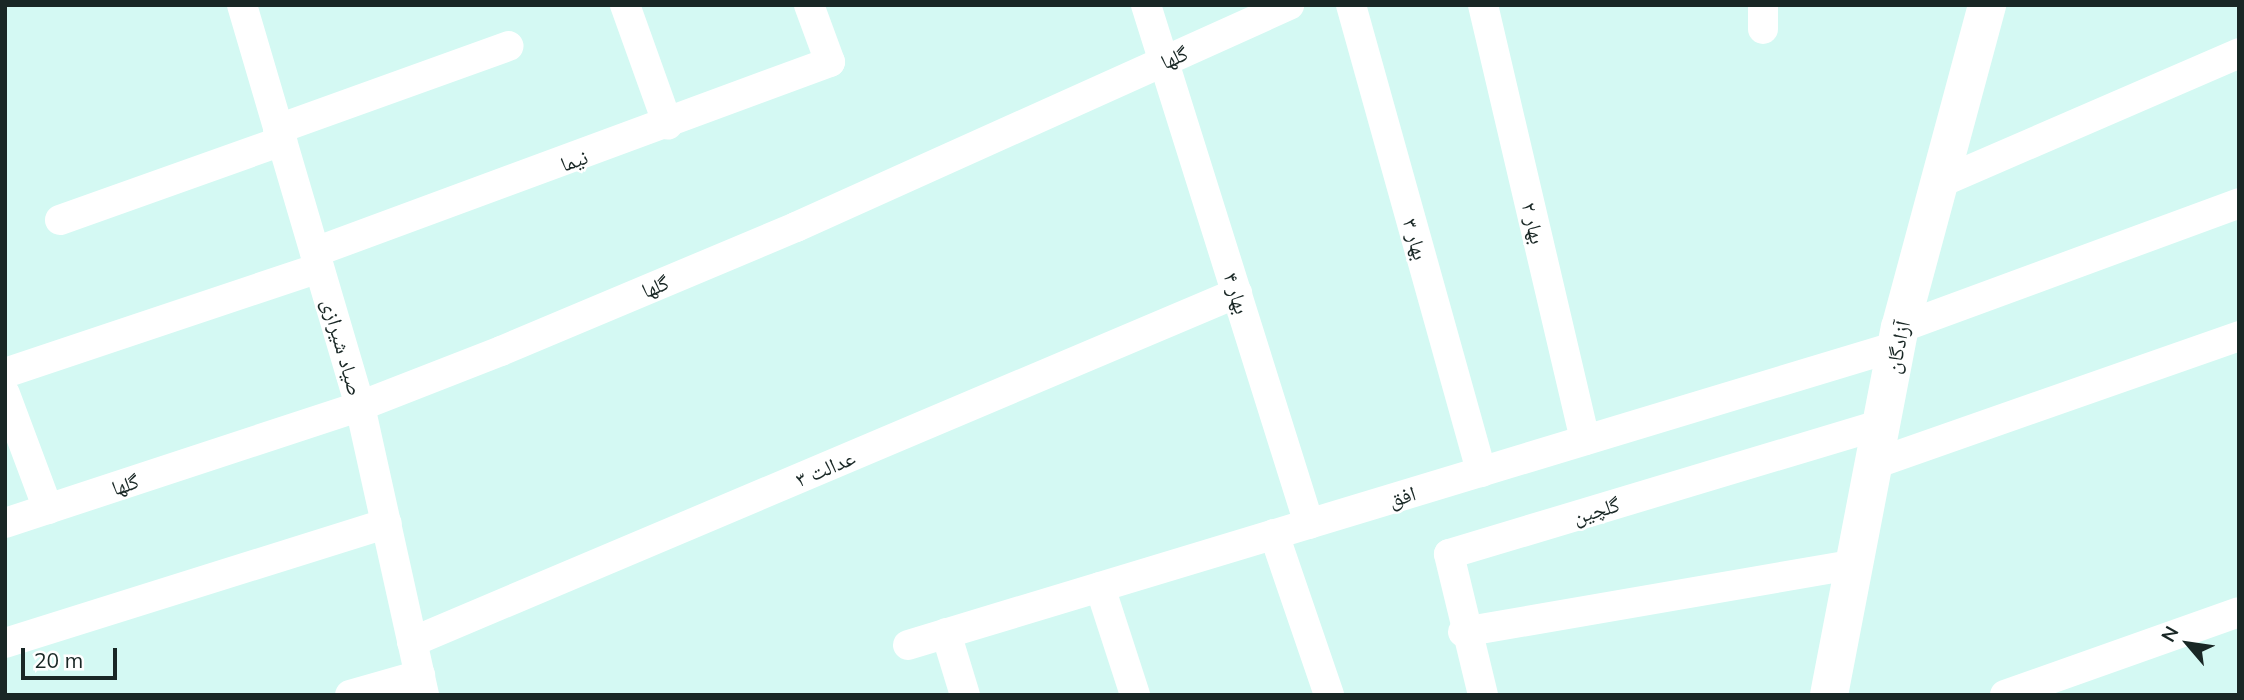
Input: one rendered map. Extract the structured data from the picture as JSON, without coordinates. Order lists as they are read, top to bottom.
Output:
{
  "streets": {
    "street": [
      "گلها",
      "نیما",
      "بهار ۲",
      "بهار ۳",
      "بهار ۴",
      "صیاد شیرازی",
      "آزادگان",
      "عدالت ۳",
      "افق",
      "گلچین"
    ]
  },
  "crossings": [
    ["گلها", "بهار ۴"],
    ["گلها", "صیاد شیرازی"],
    ["نیما", "صیاد شیرازی"],
    ["بهار ۲", "افق"],
    ["بهار ۳", "افق"],
    ["بهار ۴", "عدالت ۳"],
    ["بهار ۴", "افق"],
    ["صیاد شیرازی", "عدالت ۳"],
    ["آزادگان", "افق"],
    ["آزادگان", "گلچین"]
  ],
  "scale_bar": "20 m",
  "north": "top left"
}
